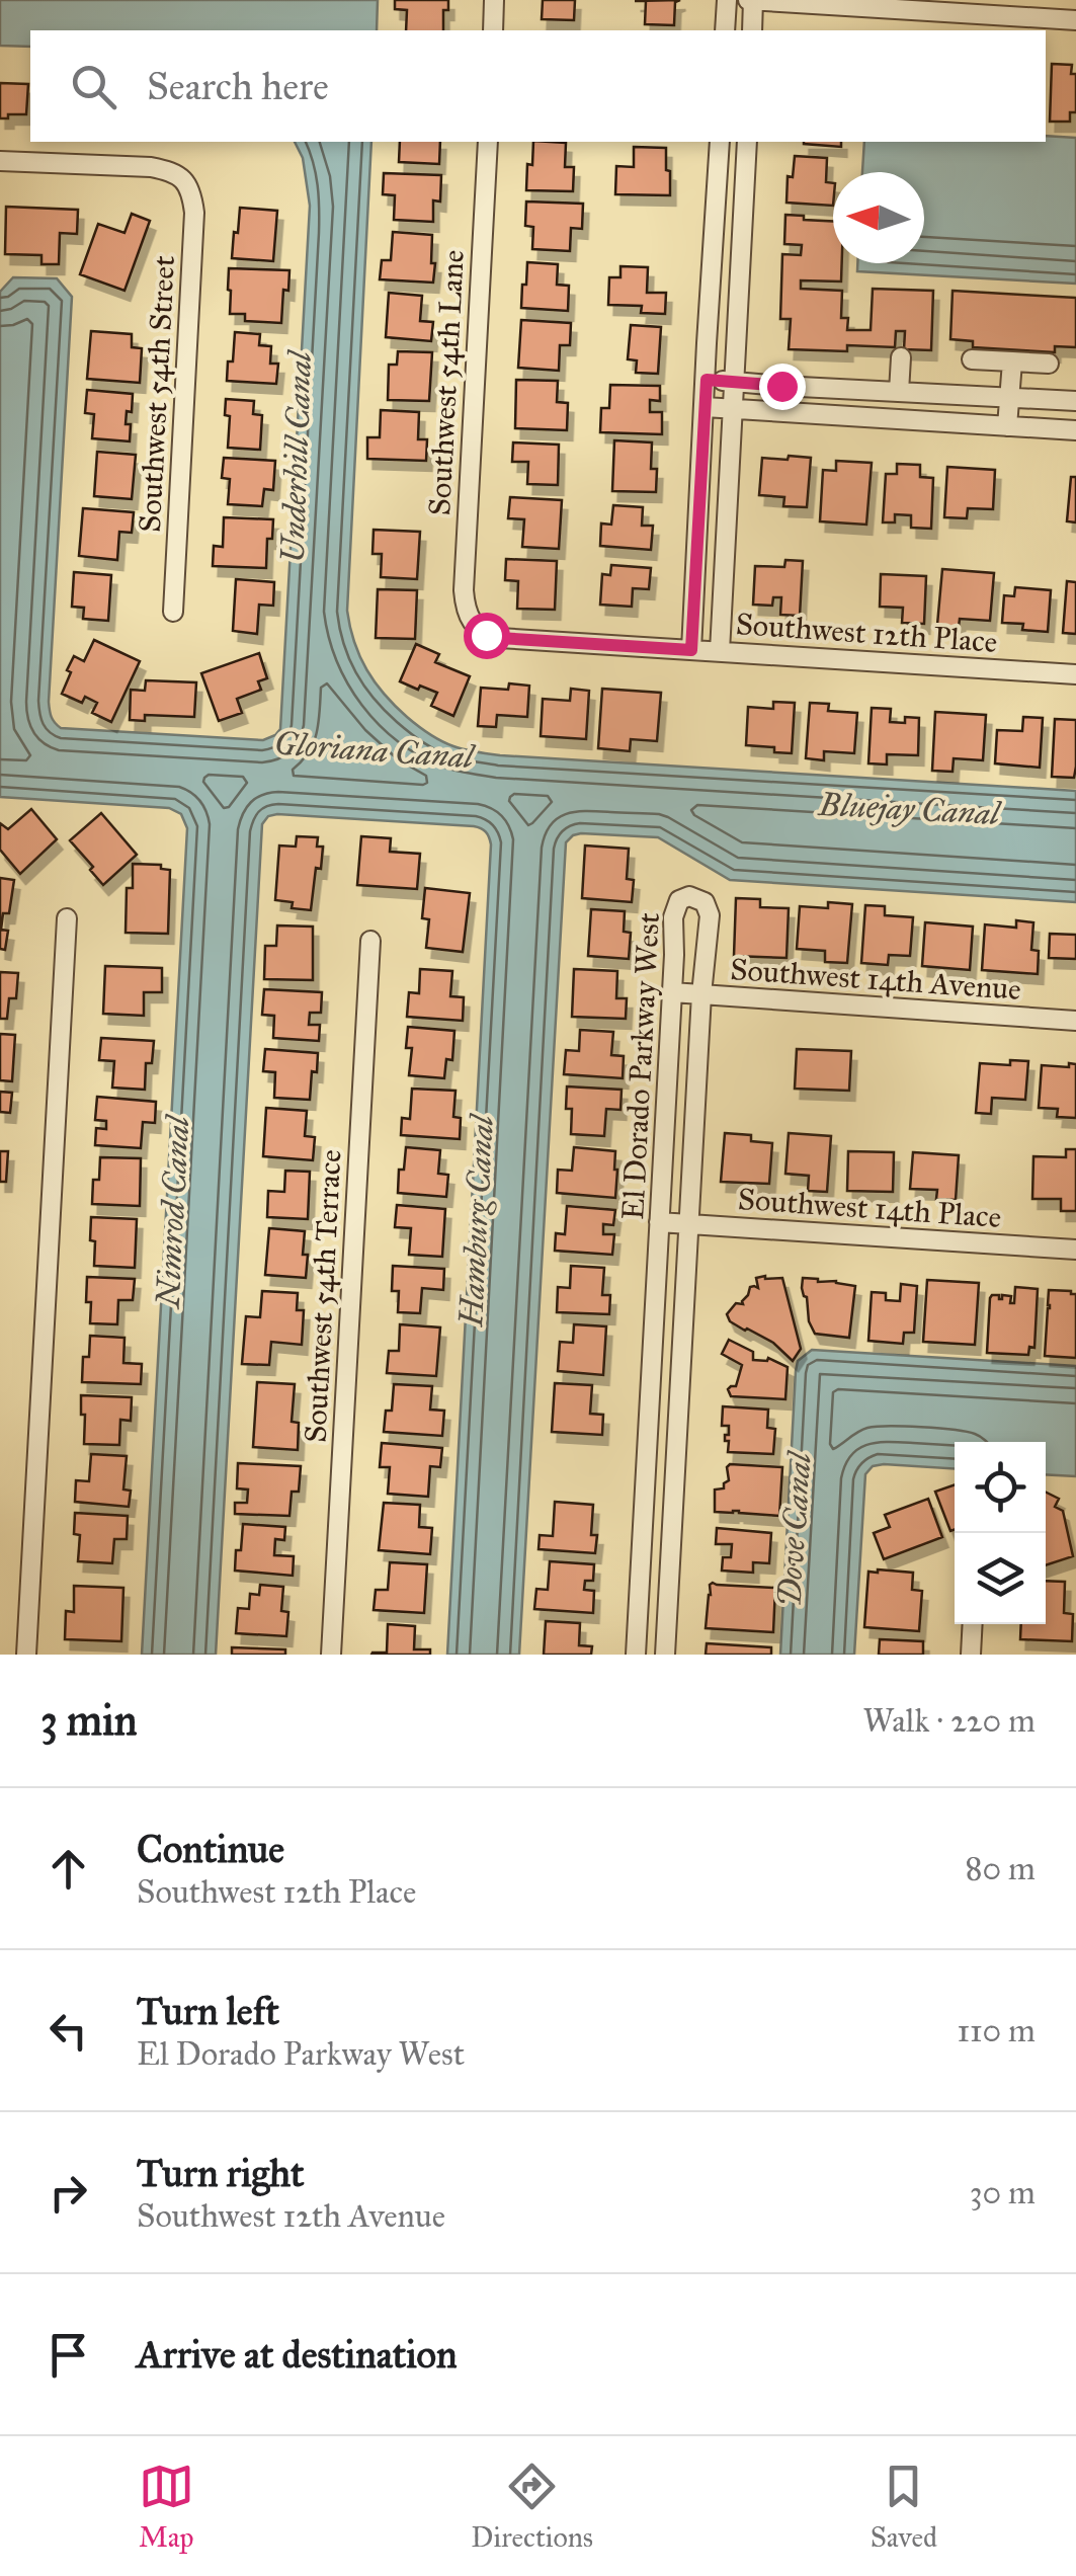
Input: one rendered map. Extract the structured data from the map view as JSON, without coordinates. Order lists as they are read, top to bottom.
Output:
{
  "streets": {
    "street": [
      "Southwest 54th Lane",
      "Southwest 54th Street",
      "Southwest 12th Place",
      "Southwest 14th Avenue",
      "El Dorado Parkway West",
      "Southwest 14th Place",
      "Southwest 54th Terrace"
    ]
  },
  "crossings": [
    ["Southwest 54th Lane", "Southwest 12th Place"],
    ["Southwest 14th Avenue", "El Dorado Parkway West"],
    ["El Dorado Parkway West", "Southwest 14th Place"]
  ],
  "water": [
    "Underhill Canal",
    "Gloriana Canal",
    "Bluejay Canal",
    "Nimrod Canal",
    "Hamburg Canal",
    "Dove Canal"
  ],
  "north": "left",
  "page": {
    "search": "Search here",
    "heading": ["3 min", "Walk · 220 m"],
    "list": [
      ["Continue", "Southwest 12th Place", "80 m"],
      ["Turn left", "El Dorado Parkway West", "110 m"],
      ["Turn right", "Southwest 12th Avenue", "30 m"],
      "Arrive at destination"
    ],
    "nav": ["Map", "Directions", "Saved"]
  }
}
